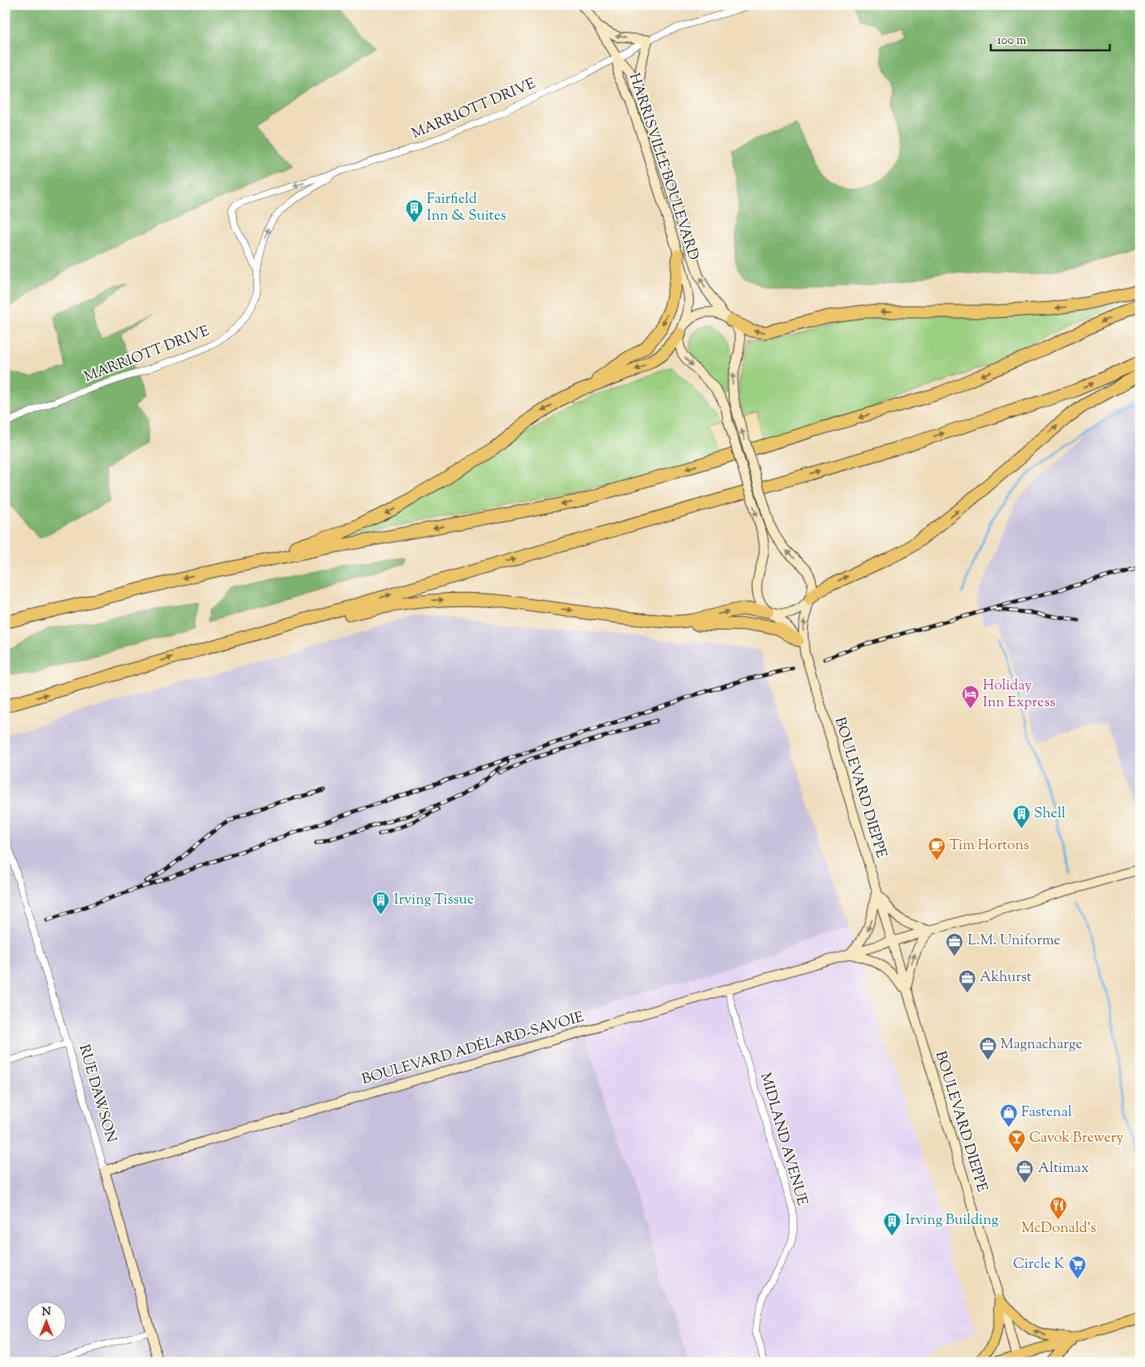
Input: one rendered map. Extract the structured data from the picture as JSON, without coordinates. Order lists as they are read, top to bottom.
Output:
{
  "streets": {
    "main road": [
      "HARRISVILLE BOULEVARD",
      "BOULEVARD DIEPPE",
      "BOULEVARD ADÉLARD-SAVOIE",
      "RUE DAWSON"
    ],
    "street": ["MARRIOTT DRIVE", "MIDLAND AVENUE"]
  },
  "crossings": [
    ["MARRIOTT DRIVE", "HARRISVILLE BOULEVARD"],
    ["HARRISVILLE BOULEVARD", "BOULEVARD DIEPPE"],
    ["BOULEVARD DIEPPE", "BOULEVARD ADÉLARD-SAVOIE"],
    ["BOULEVARD ADÉLARD-SAVOIE", "RUE DAWSON"],
    ["BOULEVARD ADÉLARD-SAVOIE", "MIDLAND AVENUE"]
  ],
  "places": {
    "building": [
      "Fairfield Inn & Suites",
      "Shell",
      "Irving Tissue",
      "Irving Building"
    ],
    "hotel": ["Holiday Inn Express"],
    "cafe": ["Tim Hortons"],
    "office": [
      "L.M. Uniforme",
      "Akhurst",
      "Magnacharge",
      "Altimax"
    ],
    "shop": ["Fastenal"],
    "bar": ["Cavok Brewery"],
    "restaurant": ["McDonald's"],
    "supermarket": ["Circle K"]
  },
  "scale_bar": "100 m",
  "north": "top"
}
